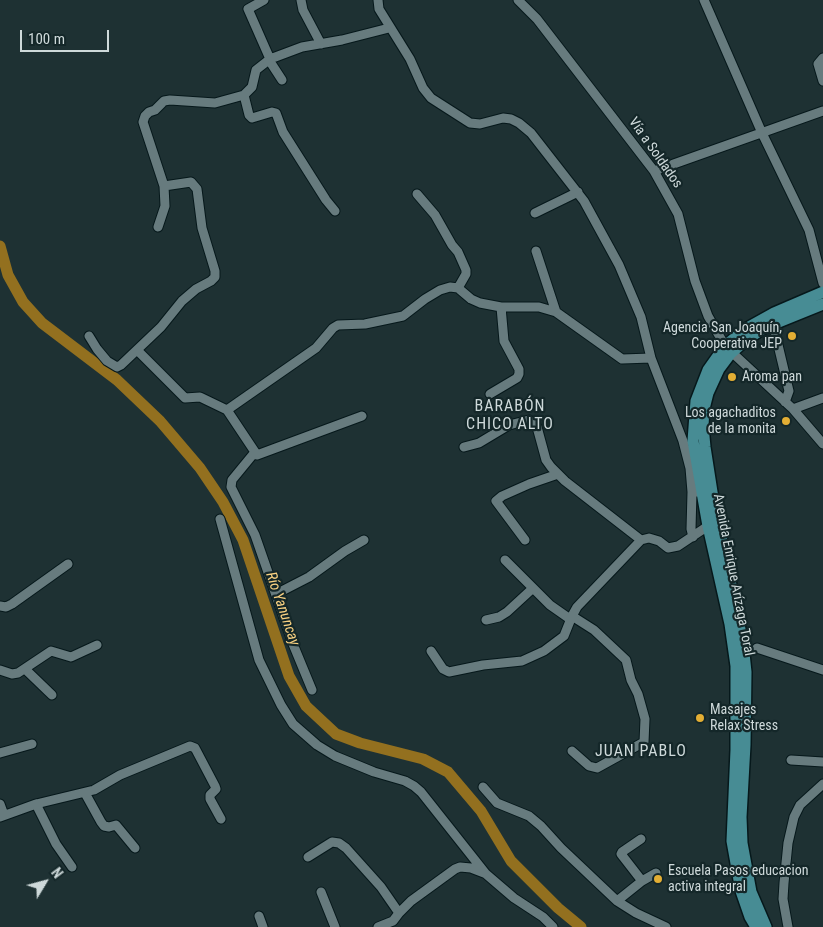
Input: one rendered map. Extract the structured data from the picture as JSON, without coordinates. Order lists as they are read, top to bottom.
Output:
{
  "streets": {
    "main road": ["Avenida Enrique Arízaga Toral"],
    "street": ["Vía a Soldados"]
  },
  "crossings": [
    ["Vía a Soldados", "Avenida Enrique Arízaga Toral"]
  ],
  "districts": ["BARABÓN CHICO ALTO", "JUAN PABLO"],
  "water": ["Río Yanuncay"],
  "places": [
    "Agencia San Joaquín, Cooperativa JEP",
    "Aroma pan",
    "Los agachaditos de la monita",
    "Masajes Relax Stress",
    "Escuela Pasos educacion activa integral"
  ],
  "scale_bar": "100 m",
  "north": "top right"
}
